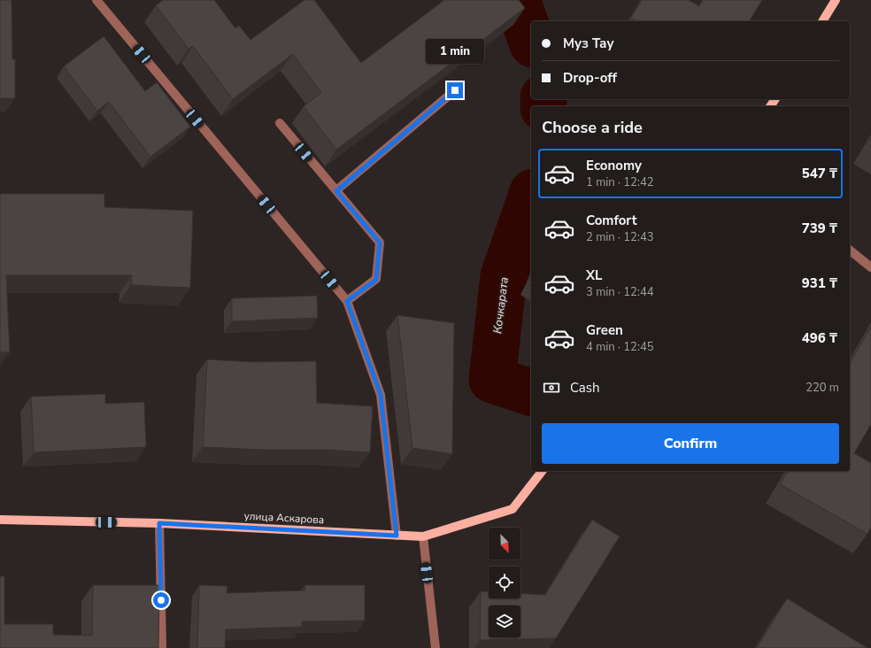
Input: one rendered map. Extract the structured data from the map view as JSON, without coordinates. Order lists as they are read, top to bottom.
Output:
{
  "streets": {
    "main road": ["улица Аскарова"]
  },
  "water": ["Кочкарата"],
  "north": "bottom right",
  "page": {
    "banner": ["Муз Тау", "Drop-off"],
    "bubble": "1 min",
    "heading": "Choose a ride",
    "list": [
      {
        "name": "Economy",
        "note": "1 min · 12:42",
        "value": "547 ₸"
      },
      {
        "name": "Comfort",
        "note": "2 min · 12:43",
        "value": "739 ₸"
      },
      {
        "name": "XL",
        "note": "3 min · 12:44",
        "value": "931 ₸"
      },
      {
        "name": "Green",
        "note": "4 min · 12:45",
        "value": "496 ₸"
      }
    ],
    "pay": ["Cash", "220 m"],
    "buttons": "Confirm"
  }
}
